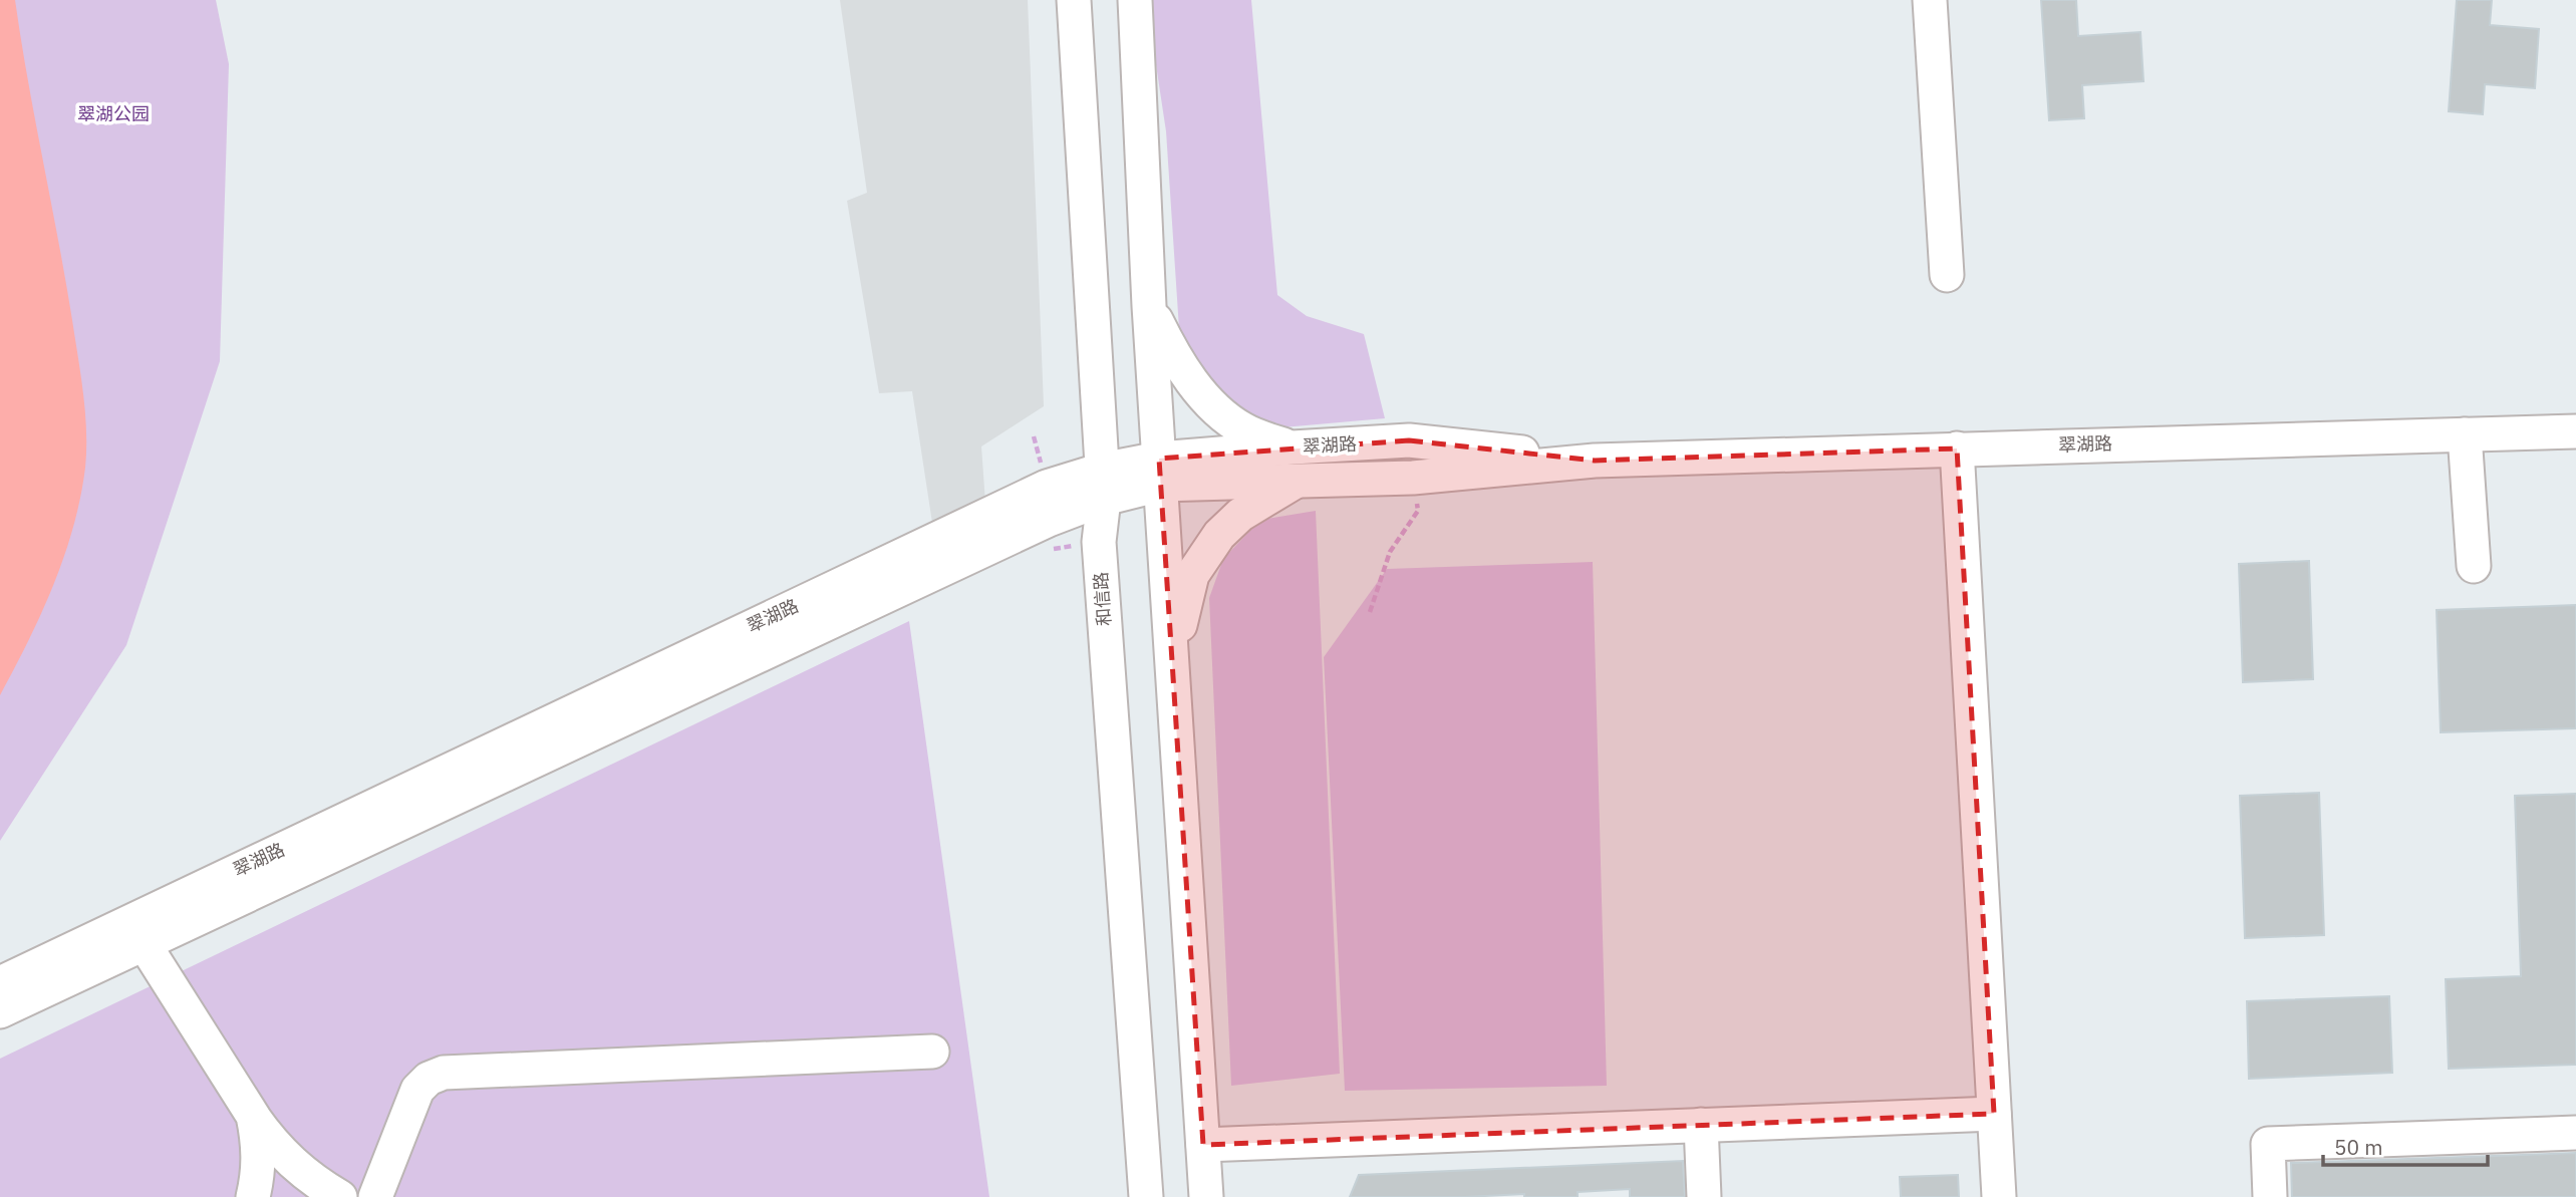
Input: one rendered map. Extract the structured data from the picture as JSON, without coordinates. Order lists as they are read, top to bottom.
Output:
{
  "streets": {
    "street": ["翠湖路", "和信路"]
  },
  "crossings": [
    ["翠湖路", "和信路"]
  ],
  "parks": ["翠湖公园"],
  "scale_bar": "50 m"
}
